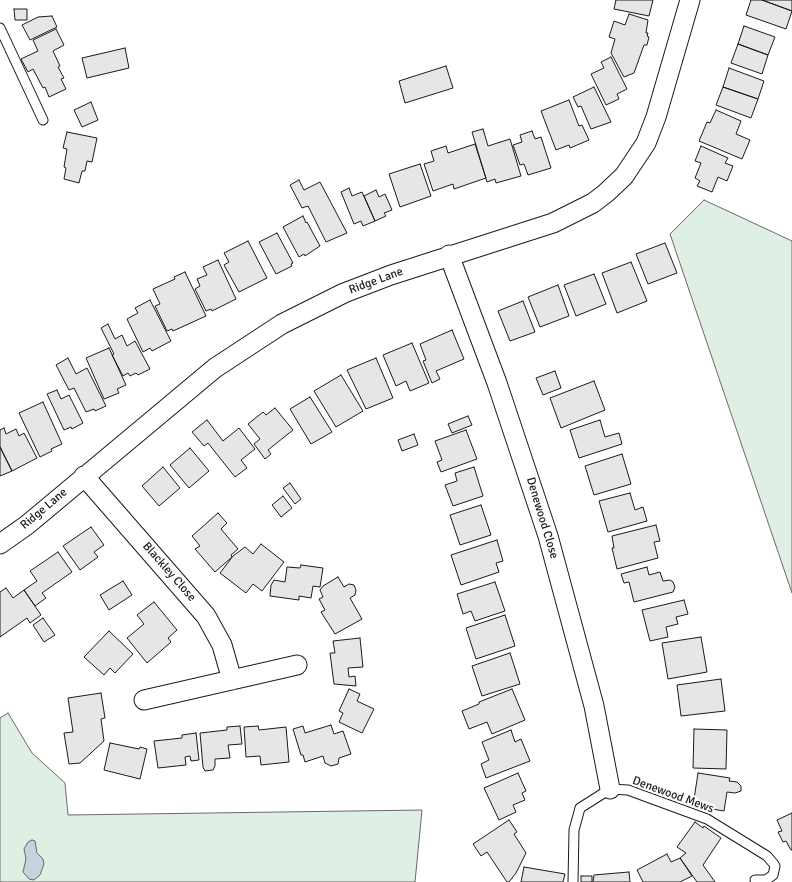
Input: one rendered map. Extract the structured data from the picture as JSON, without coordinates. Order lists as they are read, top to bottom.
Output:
{
  "streets": {
    "street": ["Ridge Lane", "Denewood Close", "Blackley Close"],
    "lane": ["Denewood Mews"]
  },
  "crossings": [
    ["Ridge Lane", "Denewood Close"],
    ["Ridge Lane", "Blackley Close"],
    ["Denewood Close", "Denewood Mews"]
  ]
}
